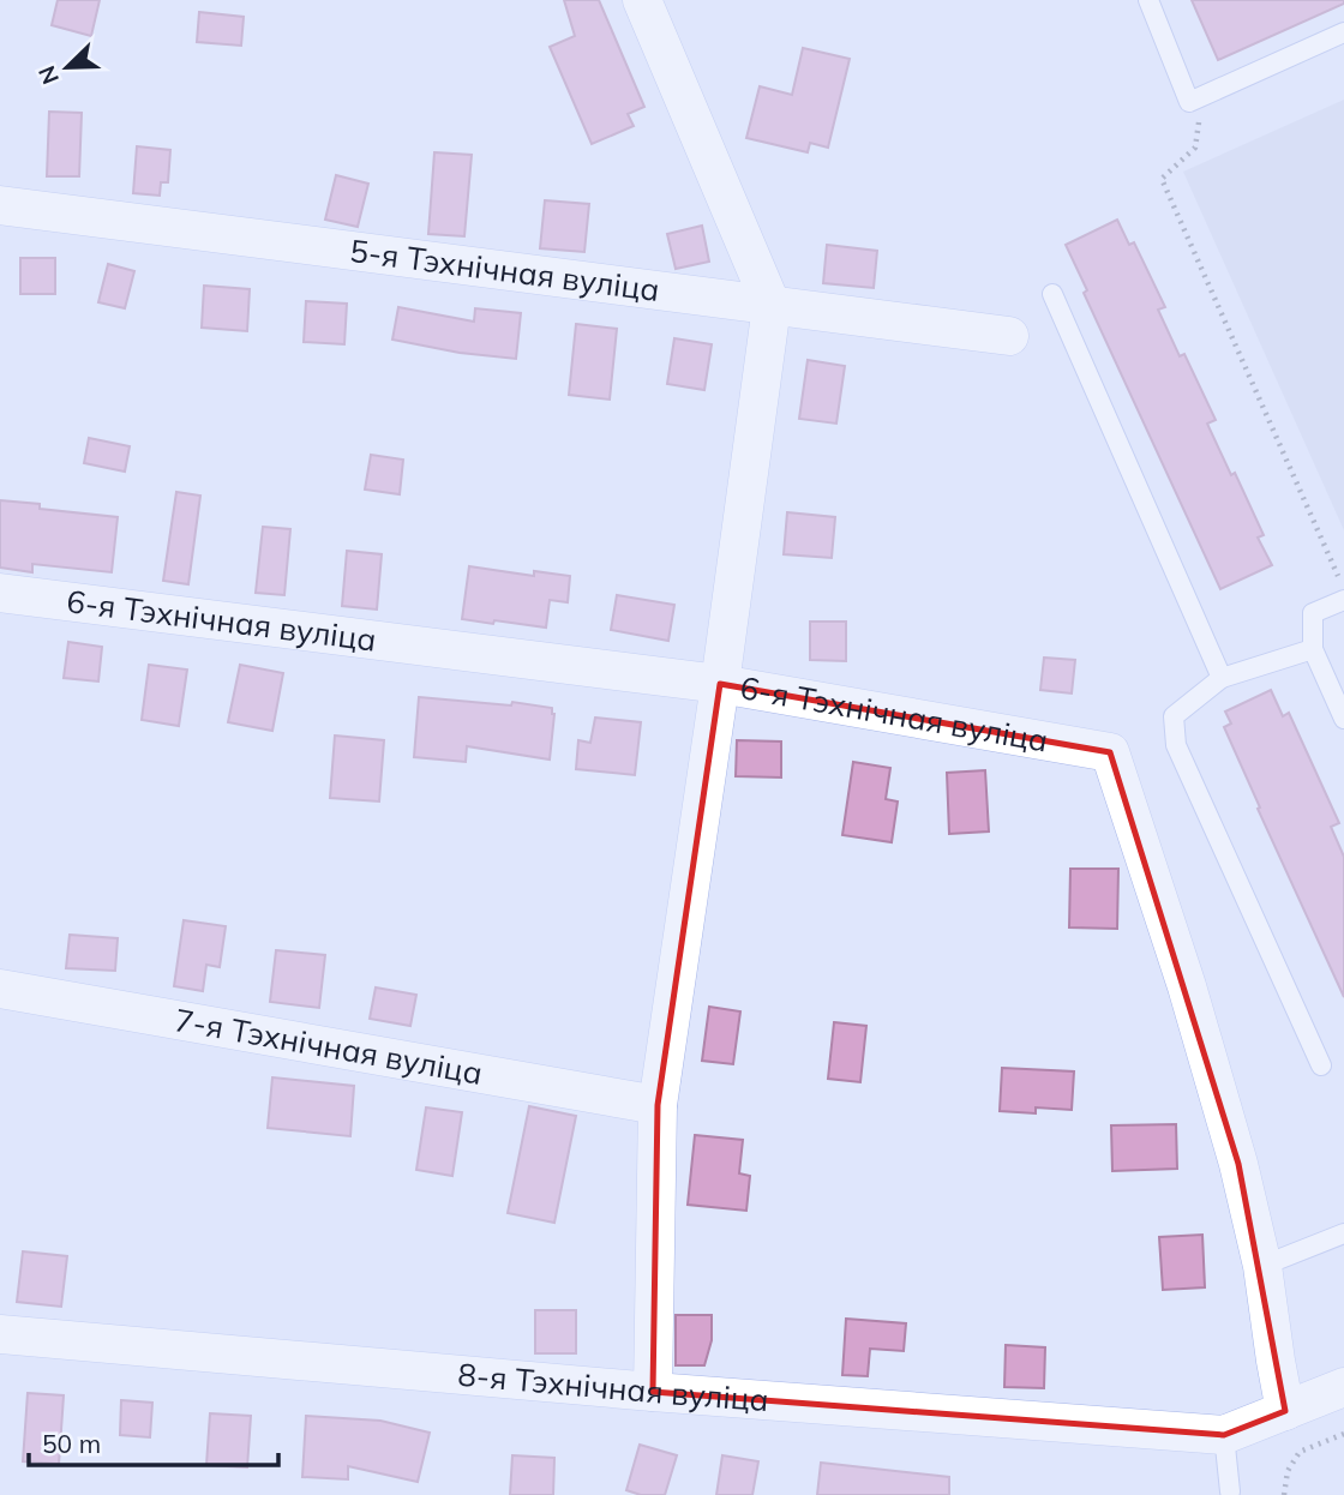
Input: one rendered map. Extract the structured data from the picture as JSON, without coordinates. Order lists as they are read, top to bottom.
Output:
{
  "streets": {
    "street": [
      "5-я Тэхнічная вуліца",
      "6-я Тэхнічная вуліца",
      "7-я Тэхнічная вуліца",
      "8-я Тэхнічная вуліца"
    ]
  },
  "scale_bar": "50 m",
  "north": "bottom left"
}
